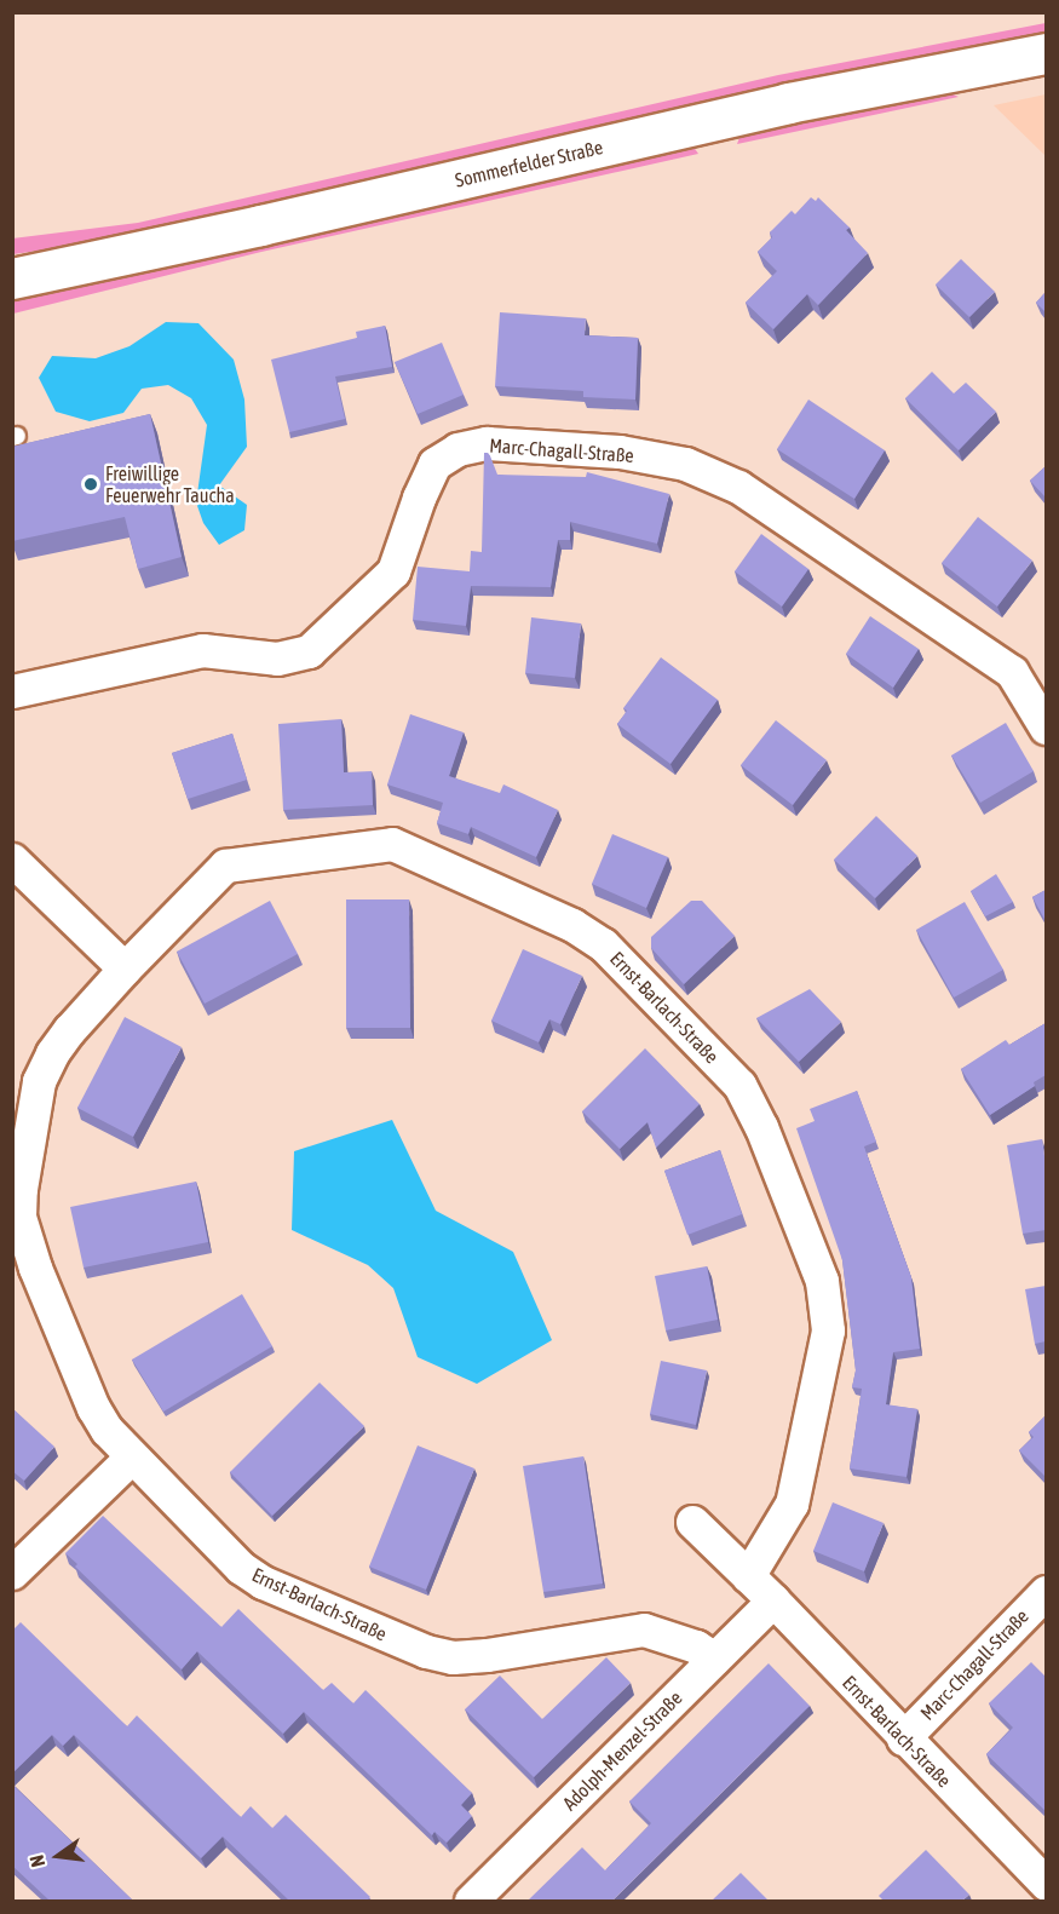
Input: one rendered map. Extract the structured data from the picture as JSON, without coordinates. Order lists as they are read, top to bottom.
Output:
{
  "streets": {
    "main road": ["Sommerfelder Straße"],
    "street": ["Marc-Chagall-Straße", "Ernst-Barlach-Straße", "Adolph-Menzel-Straße"]
  },
  "crossings": [
    ["Marc-Chagall-Straße", "Ernst-Barlach-Straße"],
    ["Ernst-Barlach-Straße", "Adolph-Menzel-Straße"]
  ],
  "places": ["Freiwillige Feuerwehr Taucha"],
  "north": "left"
}
